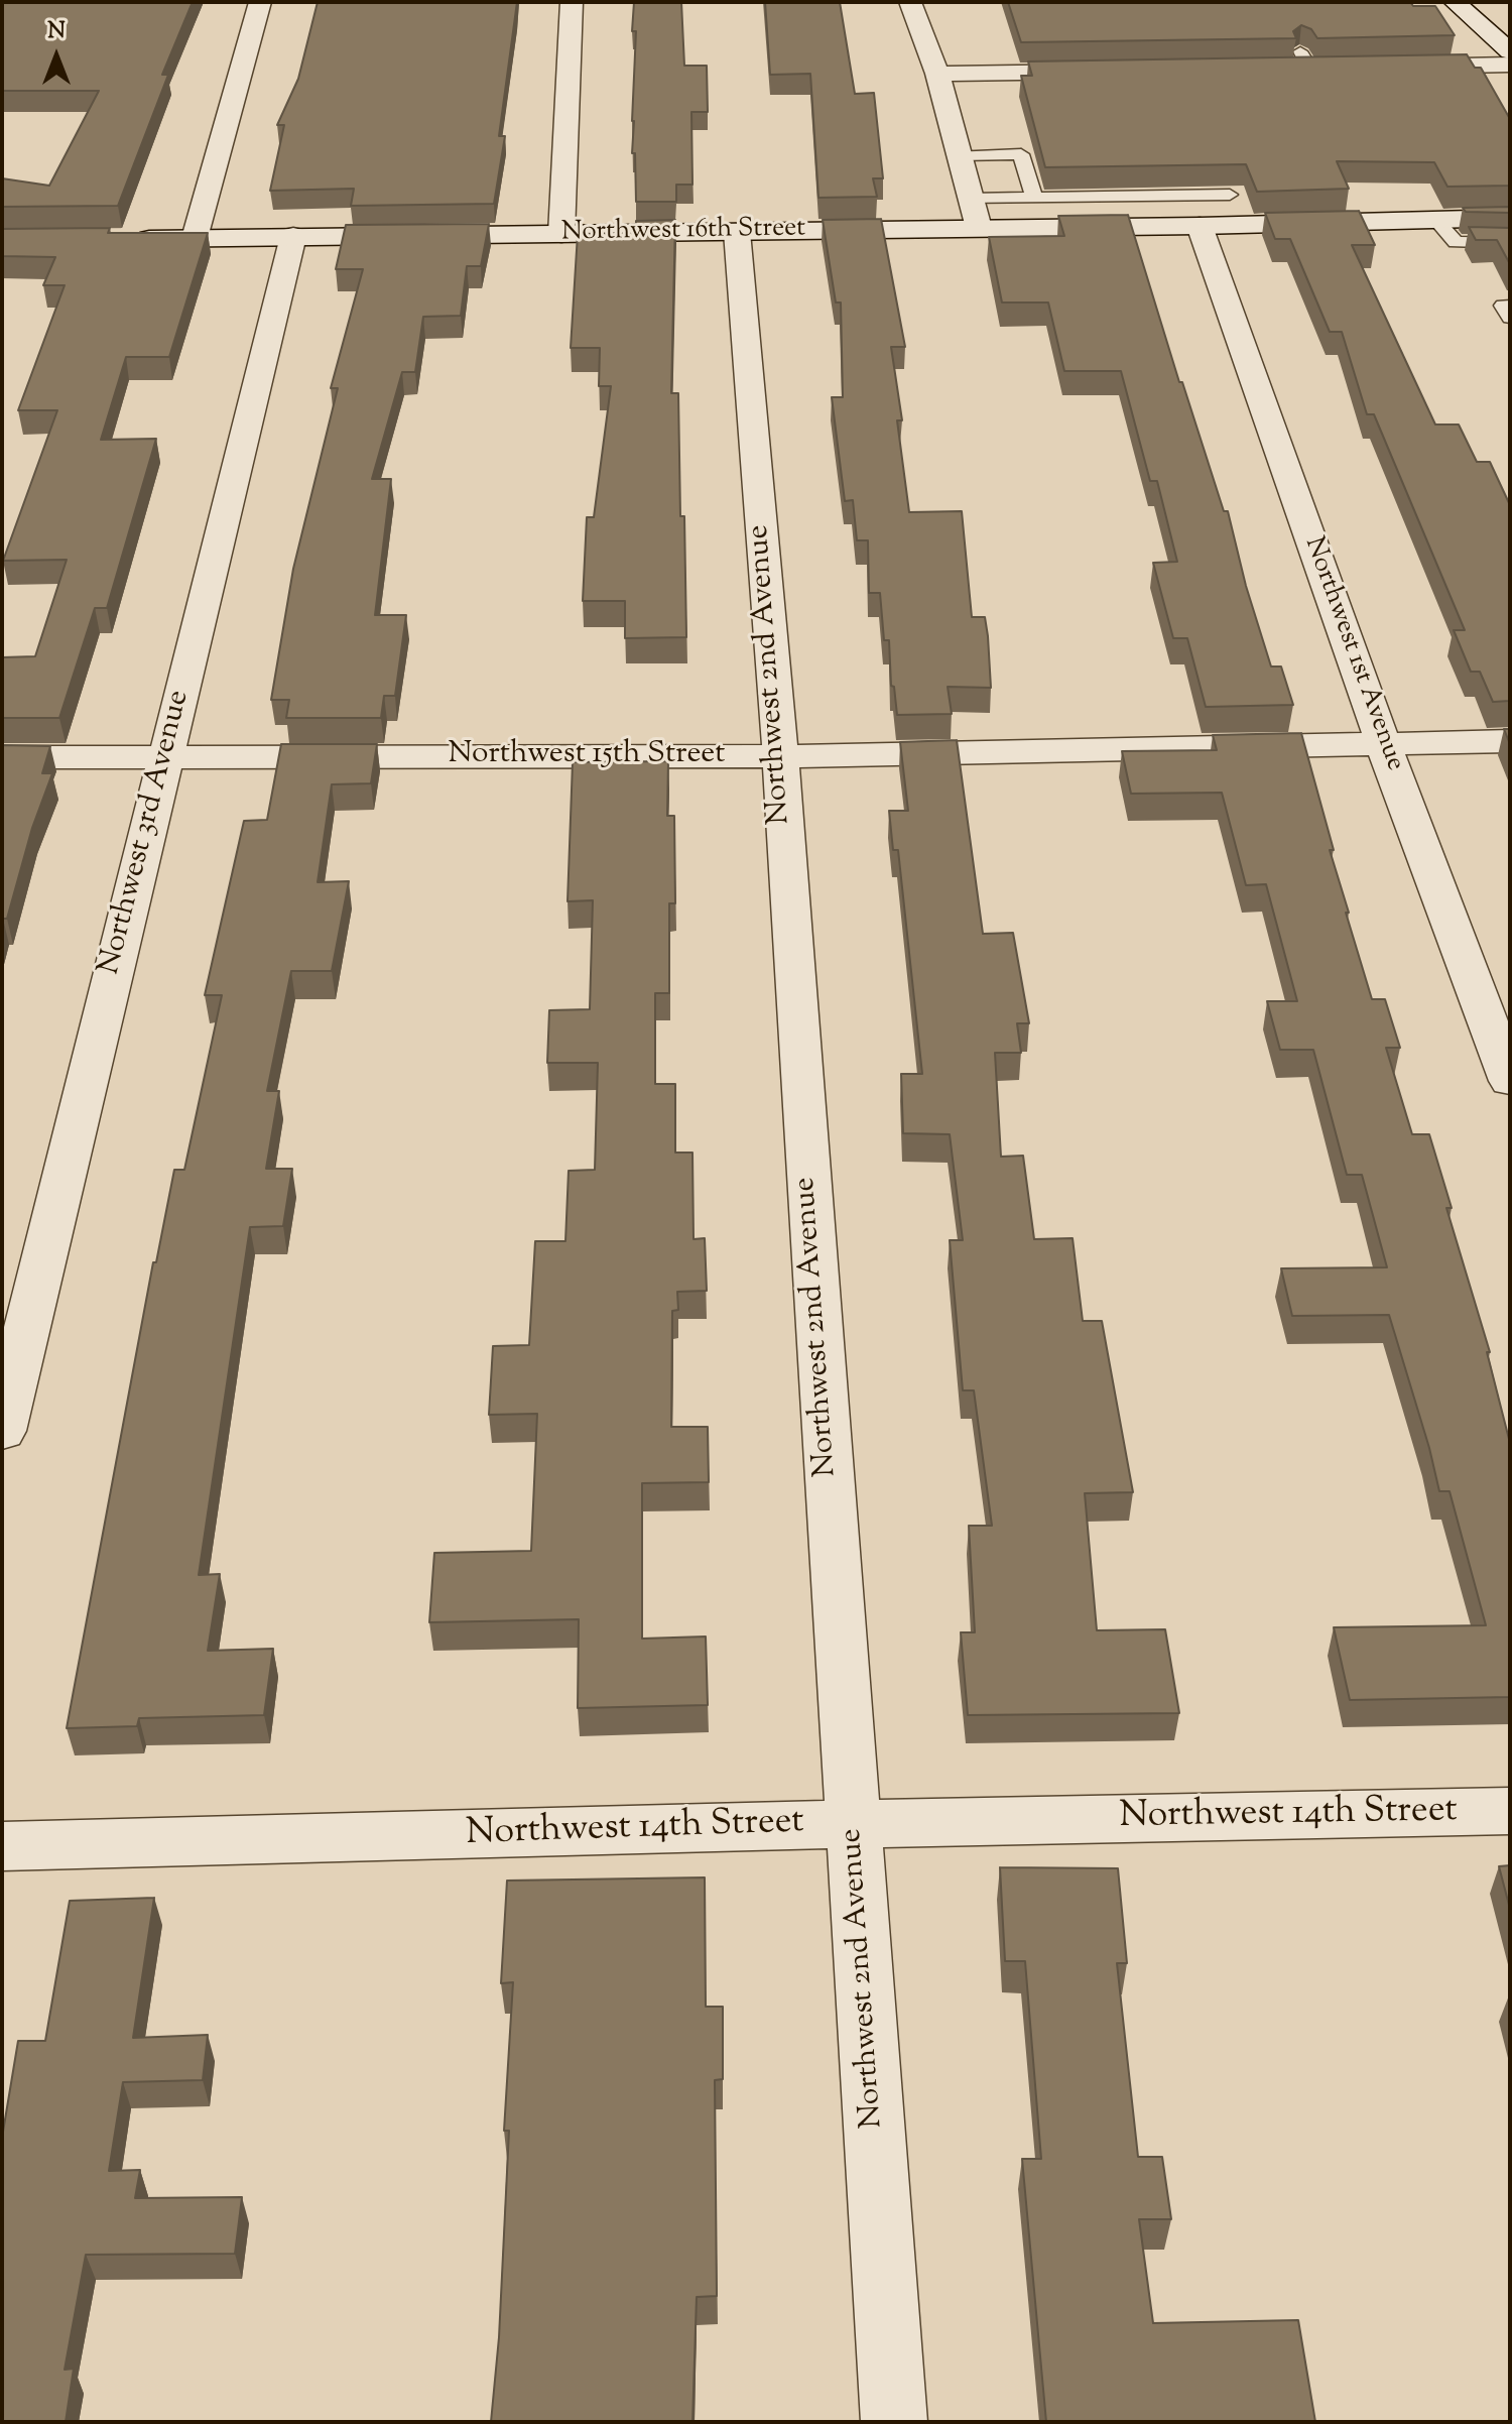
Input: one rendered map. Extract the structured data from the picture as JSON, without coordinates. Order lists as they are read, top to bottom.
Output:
{
  "streets": {
    "street": [
      "Northwest 16th Street",
      "Northwest 1st Avenue",
      "Northwest 2nd Avenue",
      "Northwest 15th Street",
      "Northwest 3rd Avenue",
      "Northwest 14th Street"
    ]
  },
  "crossings": [
    ["Northwest 16th Street", "Northwest 1st Avenue"],
    ["Northwest 16th Street", "Northwest 2nd Avenue"],
    ["Northwest 16th Street", "Northwest 3rd Avenue"],
    ["Northwest 1st Avenue", "Northwest 15th Street"],
    ["Northwest 2nd Avenue", "Northwest 15th Street"],
    ["Northwest 2nd Avenue", "Northwest 14th Street"],
    ["Northwest 15th Street", "Northwest 3rd Avenue"]
  ],
  "north": "top"
}
